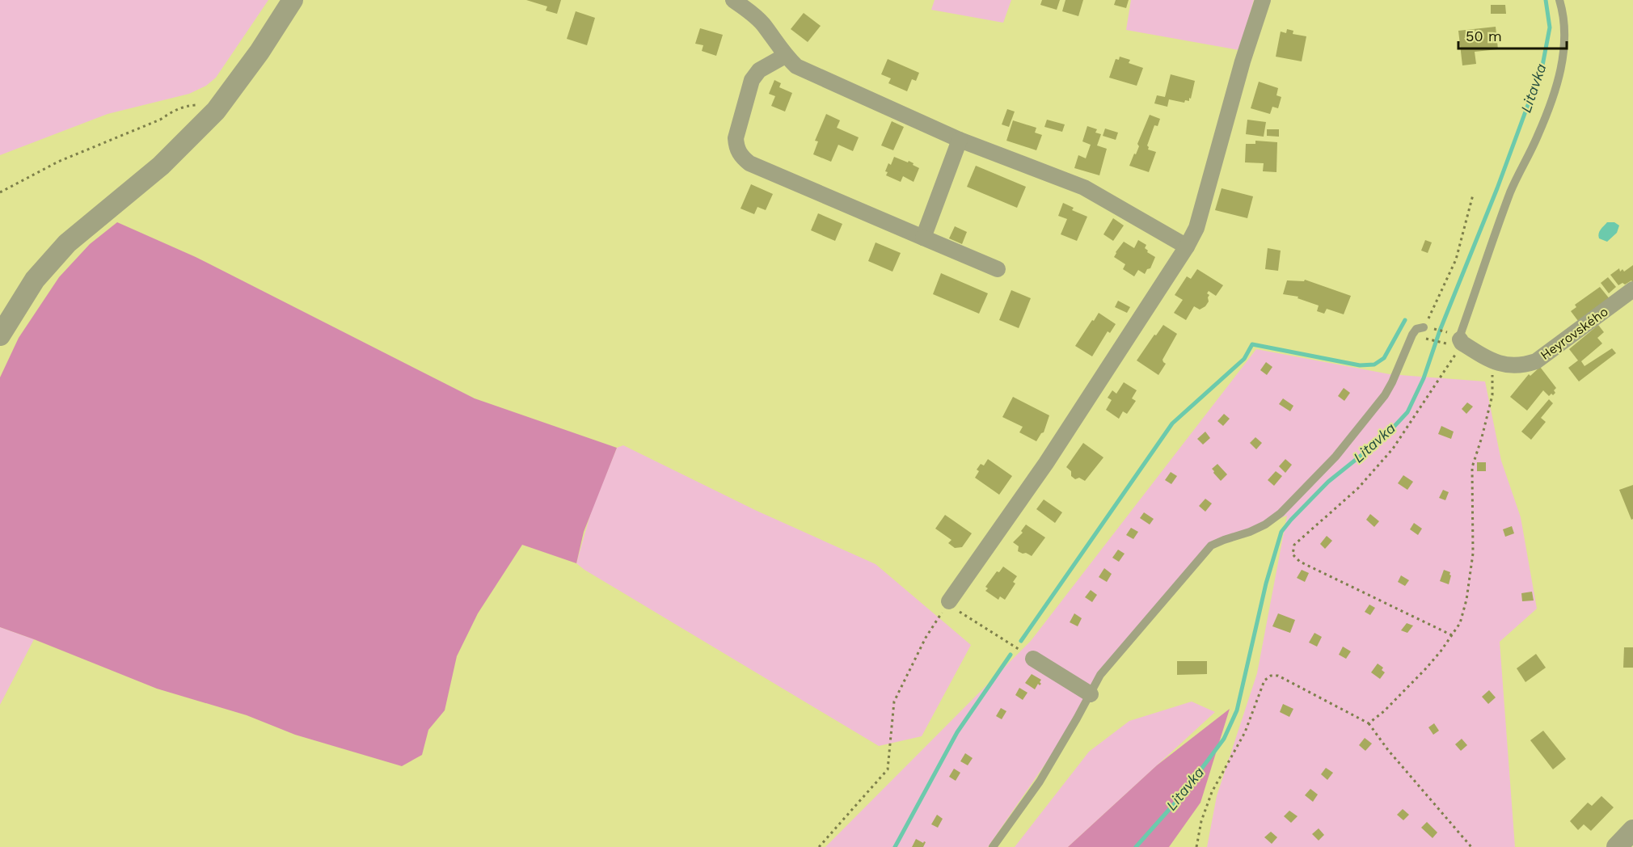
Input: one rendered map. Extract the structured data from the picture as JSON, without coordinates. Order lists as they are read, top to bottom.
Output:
{
  "streets": {
    "street": ["Heyrovského"]
  },
  "water": ["Litavka"],
  "scale_bar": "50 m"
}
